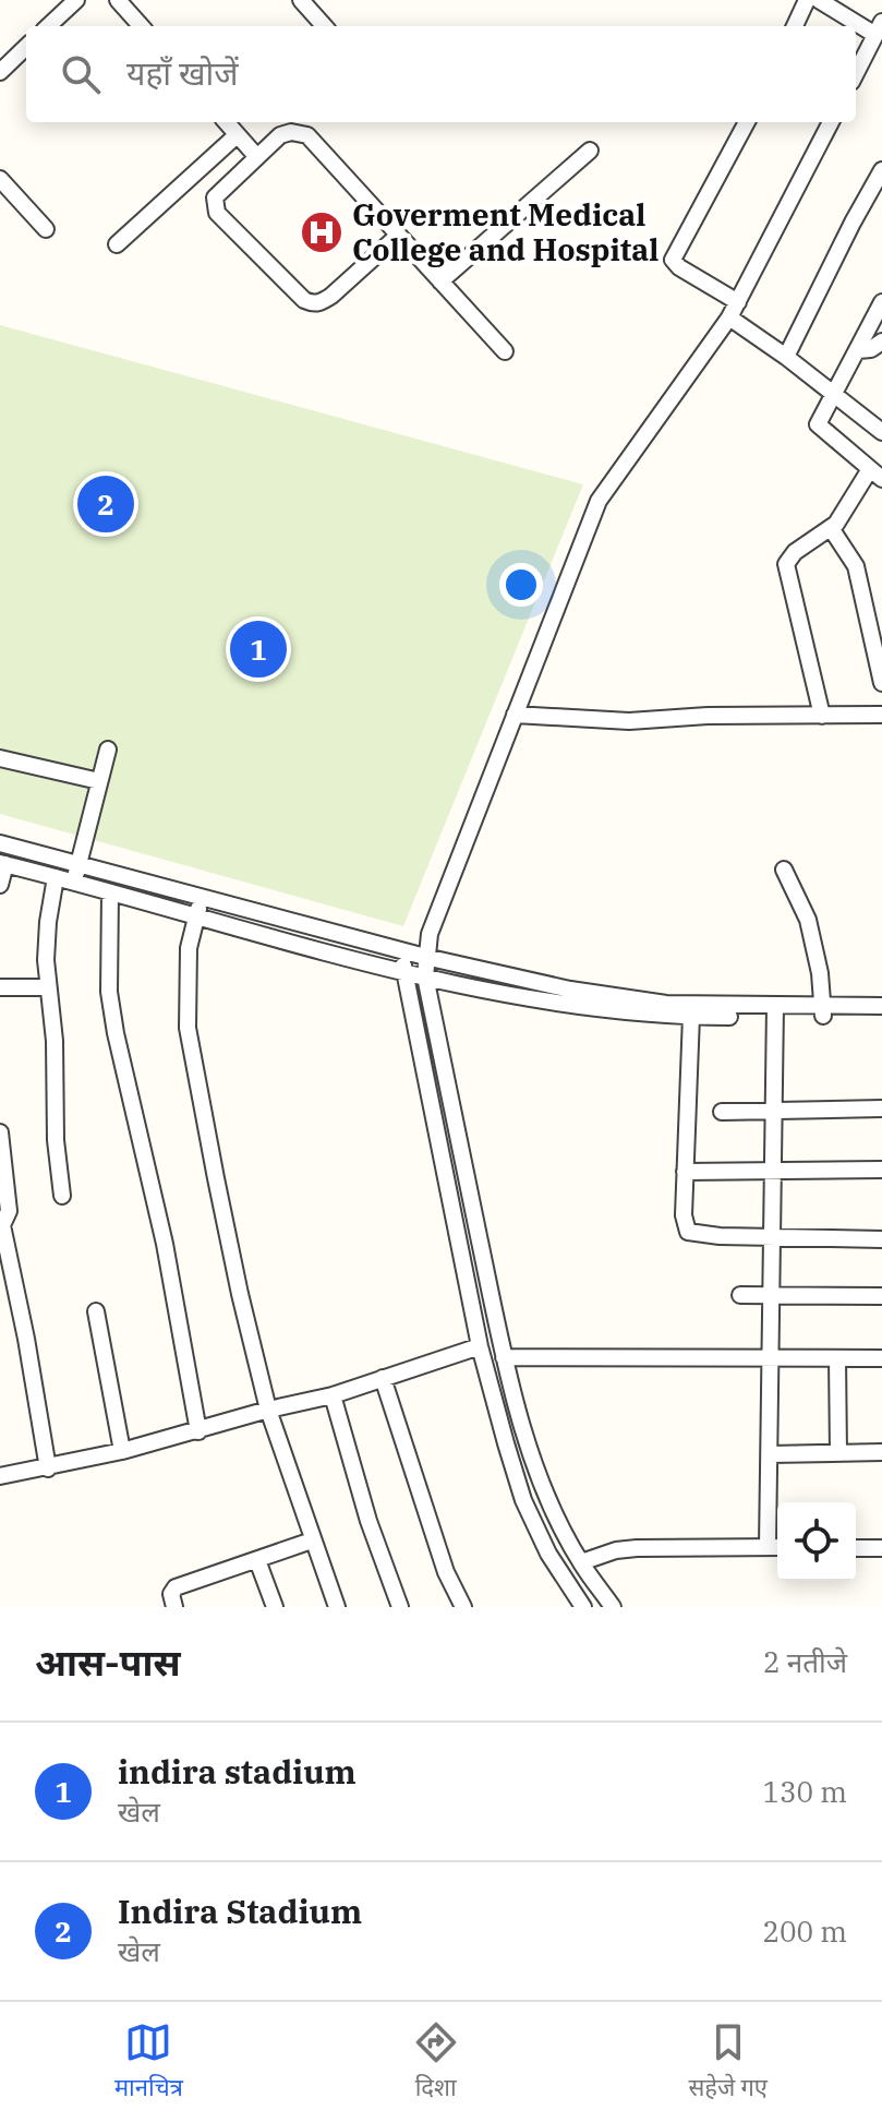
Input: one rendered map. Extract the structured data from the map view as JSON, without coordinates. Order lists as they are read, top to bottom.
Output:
{
  "places": {
    "hospital": ["Goverment Medical College and Hospital"]
  },
  "page": {
    "search": "यहाँ खोजें",
    "pins": ["2", "1"],
    "heading": ["आस-पास", "2 नतीजे"],
    "list": [
      {
        "mark": "1",
        "name": "indira stadium",
        "note": "खेल",
        "value": "130 m"
      },
      {
        "mark": "2",
        "name": "Indira Stadium",
        "note": "खेल",
        "value": "200 m"
      }
    ],
    "nav": ["मानचित्र", "दिशा", "सहेजे गए"]
  }
}
